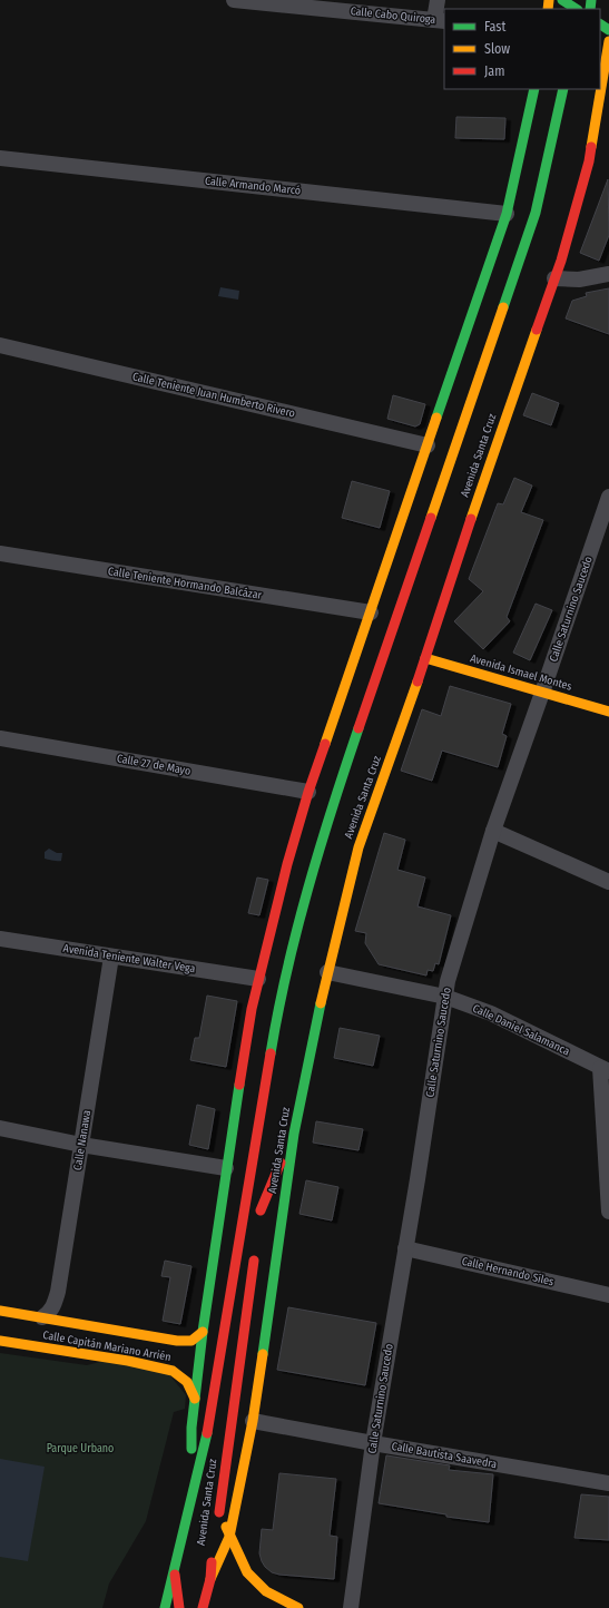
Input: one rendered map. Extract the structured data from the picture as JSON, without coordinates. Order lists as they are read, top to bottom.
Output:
{
  "streets": {
    "main road": ["Avenida Santa Cruz", "Avenida Ismael Montes", "Calle Capitán Mariano Arrién"],
    "street": [
      "Calle Cabo Quiroga",
      "Calle Armando Marcó",
      "Calle Teniente Juan Humberto Rivero",
      "Calle Teniente Hormando Balcázar",
      "Calle Saturnino Saucedo",
      "Calle 27 de Mayo",
      "Avenida Teniente Walter Vega",
      "Calle Daniel Salamanca",
      "Calle Nanawa",
      "Calle Hernando Síles",
      "Calle Bautista Saavedra"
    ]
  },
  "crossings": [
    ["Calle Armando Marcó", "Avenida Santa Cruz"],
    ["Calle Teniente Juan Humberto Rivero", "Avenida Santa Cruz"],
    ["Avenida Santa Cruz", "Calle Teniente Hormando Balcázar"],
    ["Avenida Santa Cruz", "Avenida Ismael Montes"],
    ["Avenida Santa Cruz", "Calle 27 de Mayo"],
    ["Avenida Santa Cruz", "Avenida Teniente Walter Vega"],
    ["Avenida Santa Cruz", "Calle Daniel Salamanca"],
    ["Avenida Santa Cruz", "Calle Capitán Mariano Arrién"],
    ["Avenida Santa Cruz", "Calle Bautista Saavedra"],
    ["Calle Saturnino Saucedo", "Avenida Ismael Montes"],
    ["Calle Saturnino Saucedo", "Calle Daniel Salamanca"],
    ["Calle Saturnino Saucedo", "Calle Hernando Síles"],
    ["Calle Saturnino Saucedo", "Calle Bautista Saavedra"],
    ["Avenida Teniente Walter Vega", "Calle Nanawa"],
    ["Calle Nanawa", "Calle Capitán Mariano Arrién"]
  ],
  "parks": ["Parque Urbano"],
  "legend": ["Fast", "Slow", "Jam"]
}
